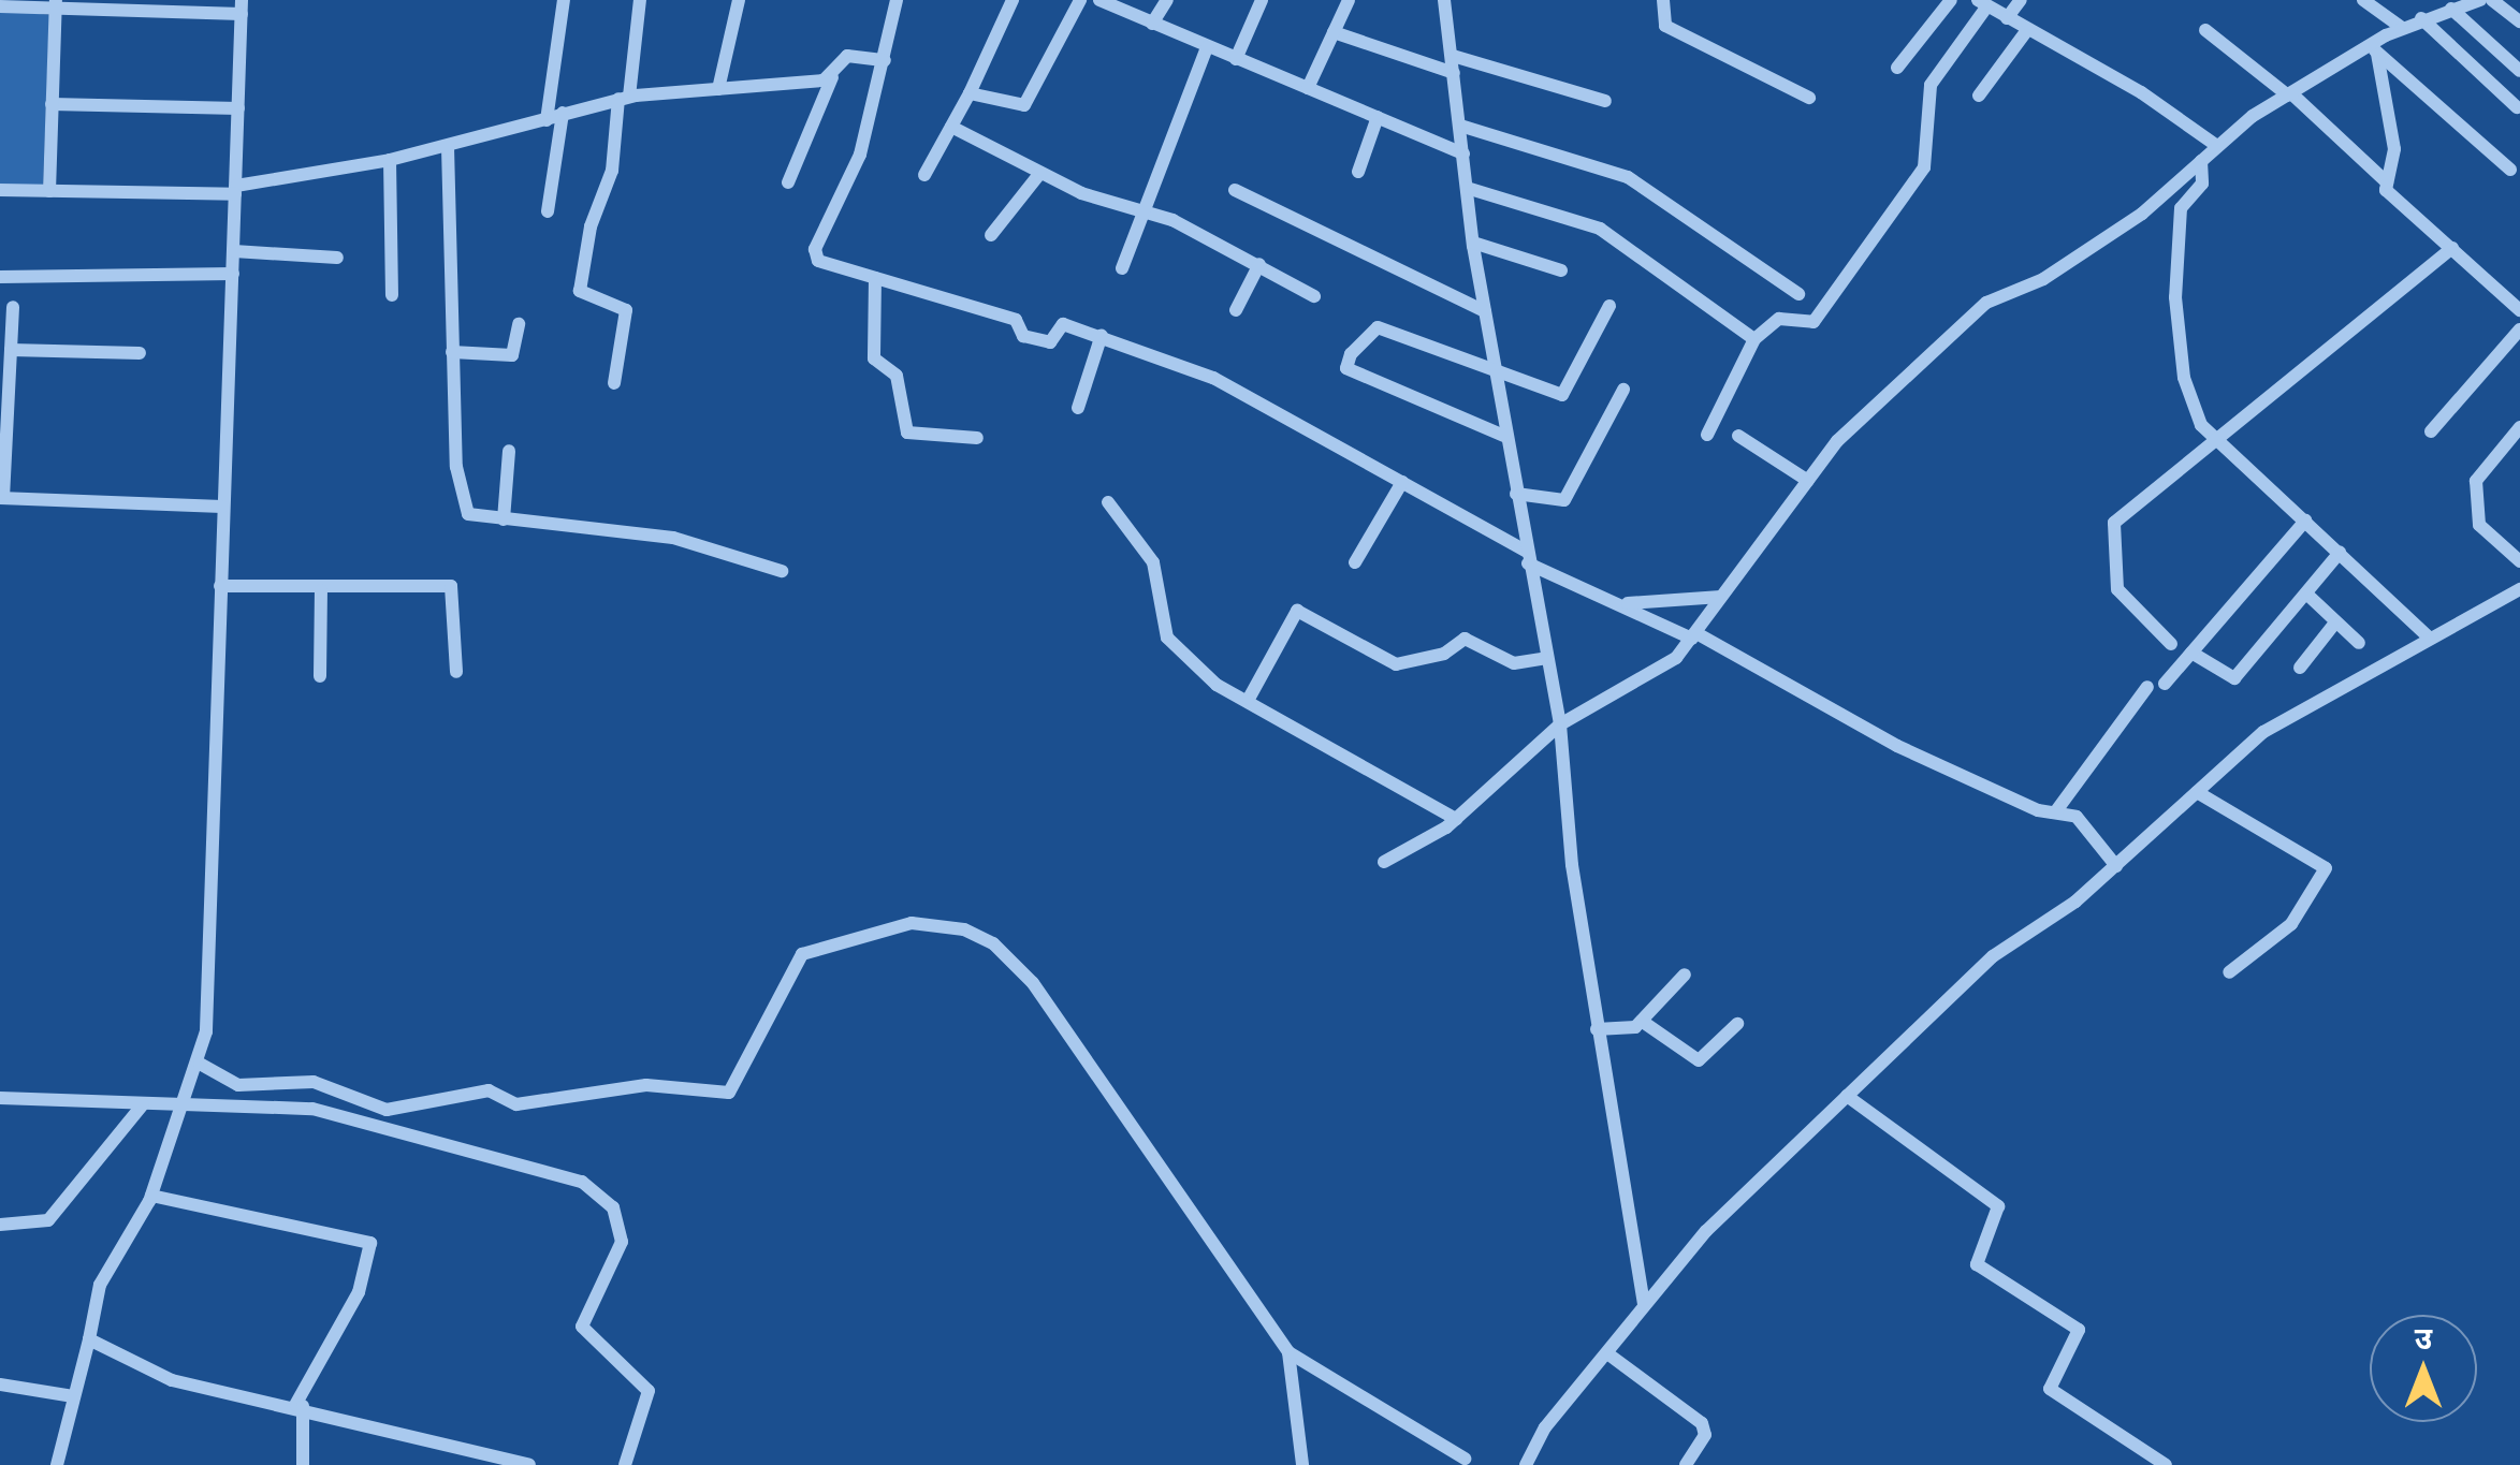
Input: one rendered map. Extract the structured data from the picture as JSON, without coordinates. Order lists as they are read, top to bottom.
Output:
{
  "north": "top"
}
